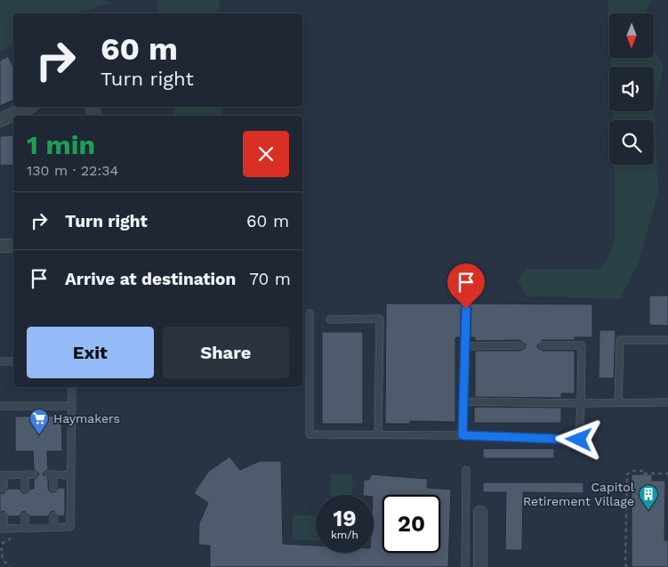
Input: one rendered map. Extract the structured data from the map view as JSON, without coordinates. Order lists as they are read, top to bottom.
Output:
{
  "places": {
    "supermarket": ["Haymakers"],
    "building": ["Capitol Retirement Village"]
  },
  "north": "bottom",
  "page": {
    "turn": ["60 m", "Turn right"],
    "heading": ["1 min", "130 m · 22:34"],
    "list": [
      {
        "name": "Turn right",
        "value": "60 m"
      },
      {
        "name": "Arrive at destination",
        "value": "70 m"
      }
    ],
    "buttons": ["Exit", "Share"],
    "speed": "19 km/h",
    "limit": "20"
  }
}
